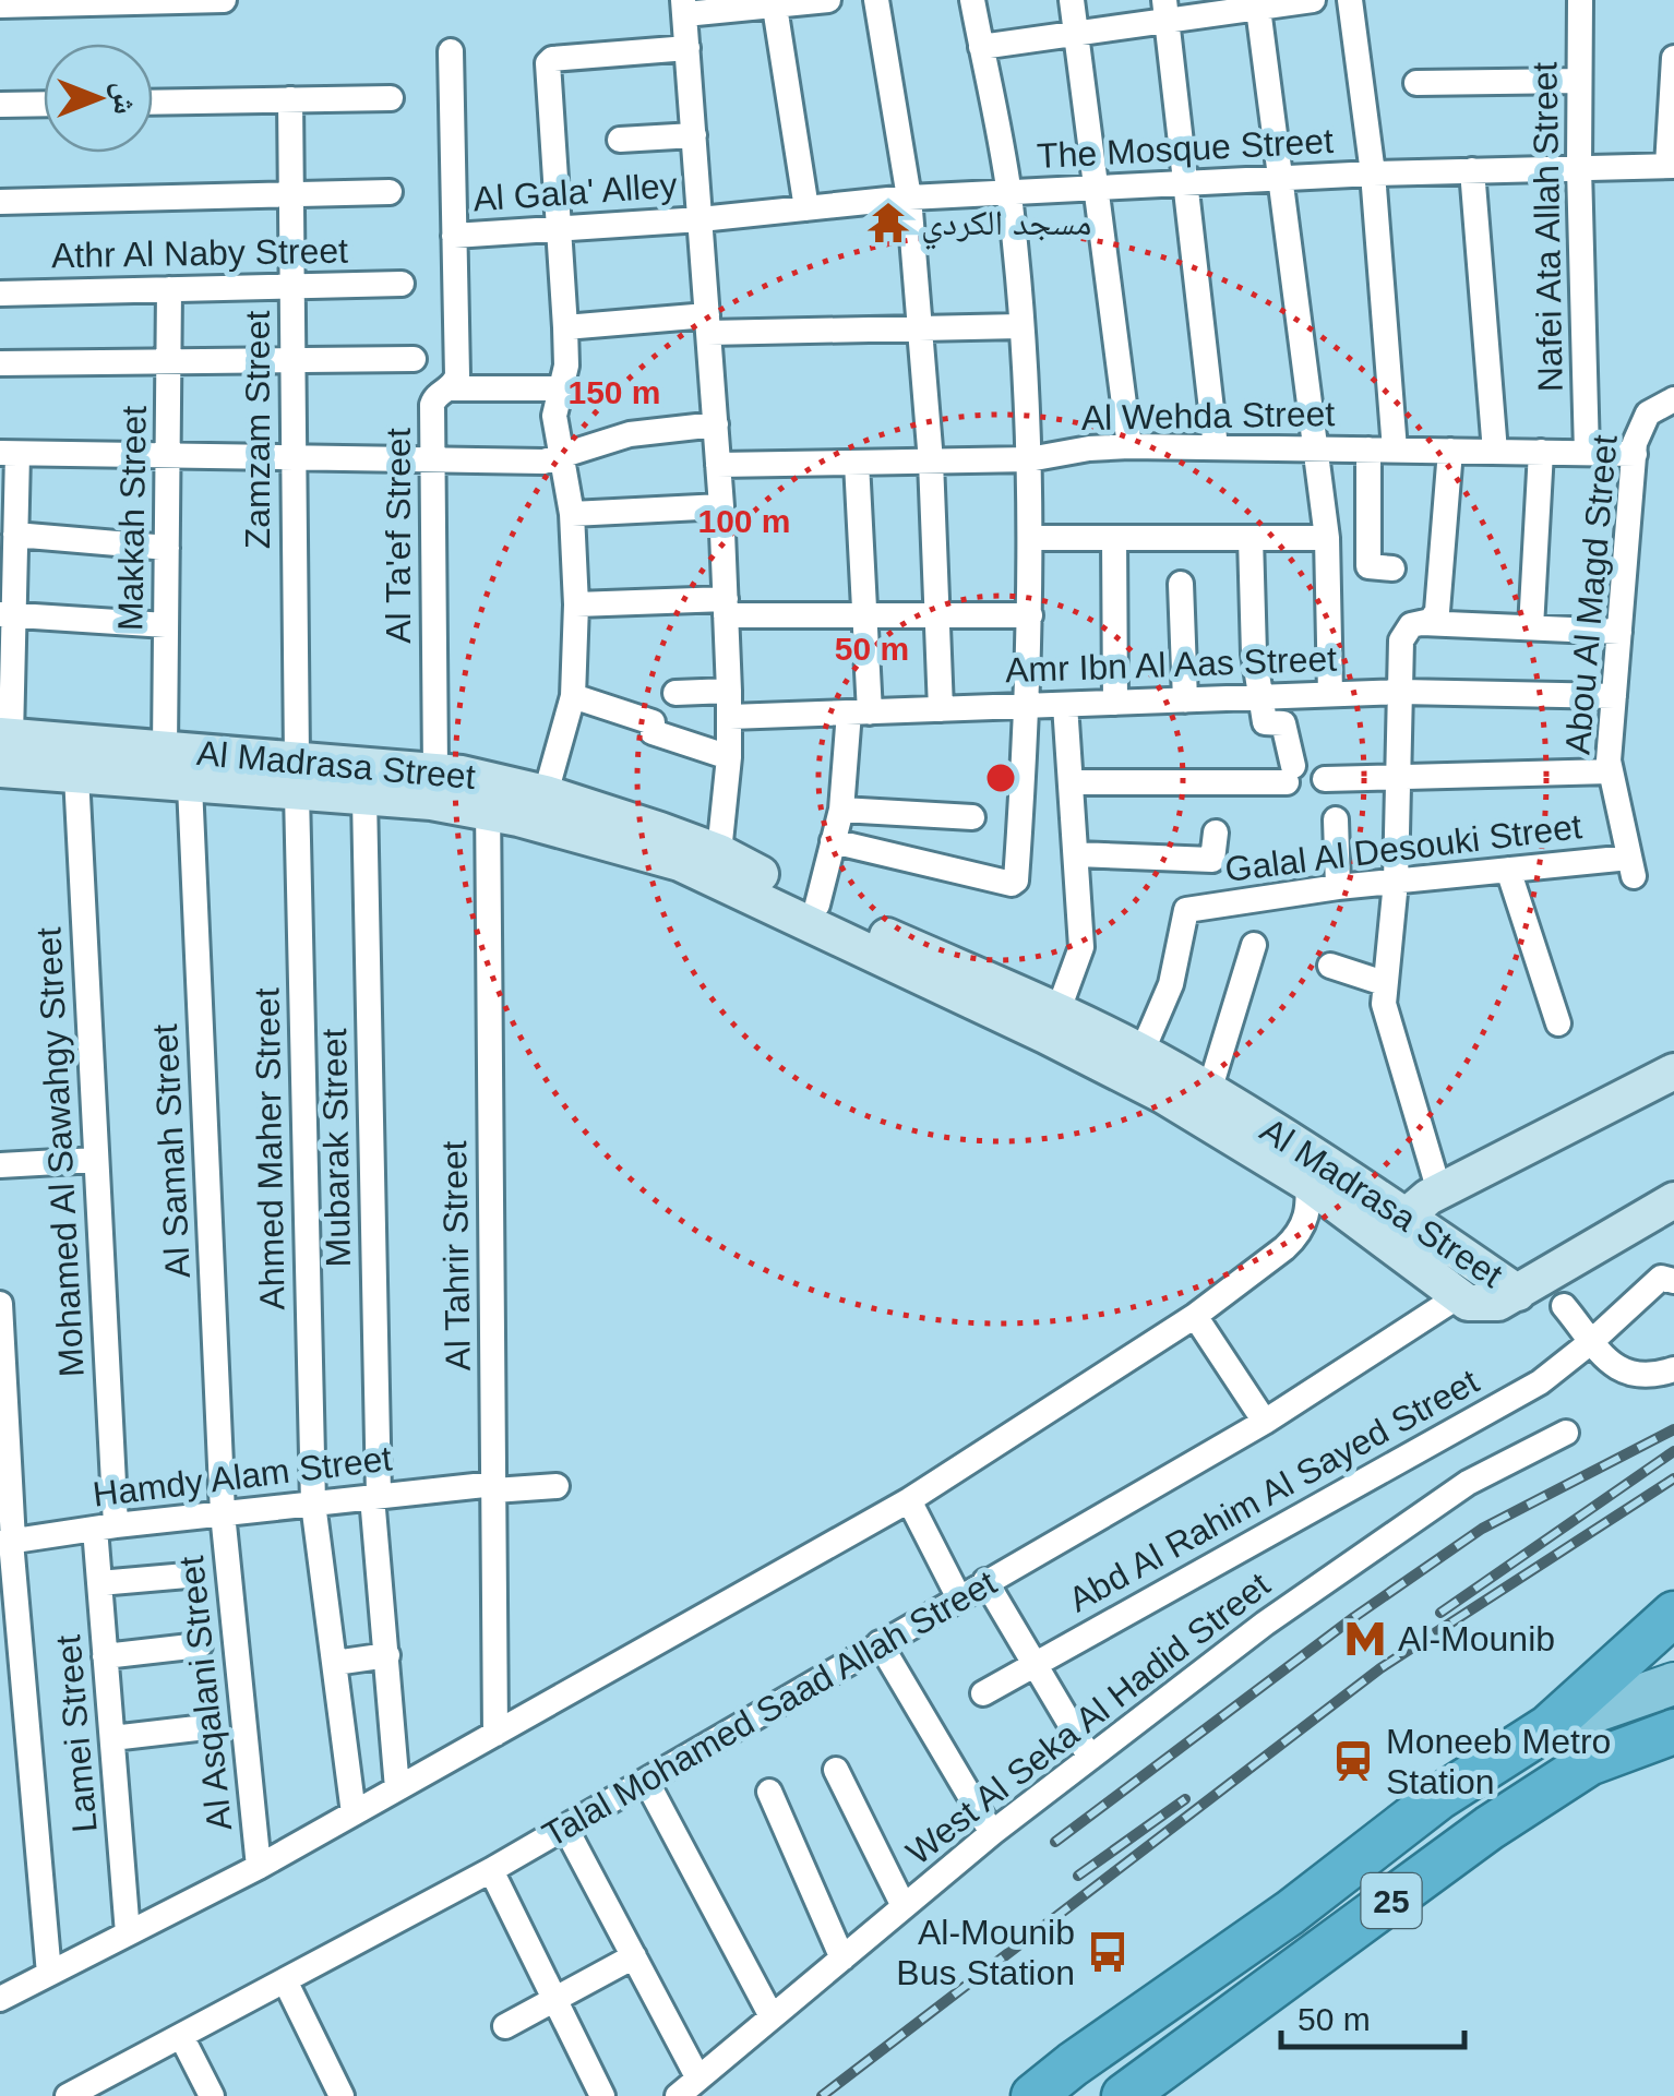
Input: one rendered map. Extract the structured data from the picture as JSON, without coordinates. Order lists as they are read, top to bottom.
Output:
{
  "streets": {
    "highway": ["25"],
    "main road": ["Al Madrasa Street"],
    "street": [
      "The Mosque Street",
      "Al Gala' Alley",
      "Nafei Ata Allah Street",
      "Athr Al Naby Street",
      "Al Wehda Street",
      "Zamzam Street",
      "Makkah Street",
      "Al Ta'ef Street",
      "Abou Al Magd Street",
      "Amr Ibn Al Aas Street",
      "Galal Al Desouki Street",
      "Mubarak Street",
      "Ahmed Maher Street",
      "Al Samah Street",
      "Mohamed Al Sawahgy Street",
      "Al Tahrir Street",
      "Hamdy Alam Street",
      "Abd Al Rahim Al Sayed Street",
      "Al Asqalani Street",
      "Talal Mohamed Saad Allah Street",
      "West Al Seka Al Hadid Street",
      "Lamei Street"
    ]
  },
  "crossings": [
    ["The Mosque Street", "Al Gala' Alley"],
    ["The Mosque Street", "Nafei Ata Allah Street"],
    ["Al Gala' Alley", "Al Ta'ef Street"],
    ["Nafei Ata Allah Street", "Al Wehda Street"],
    ["Athr Al Naby Street", "Zamzam Street"],
    ["Athr Al Naby Street", "Makkah Street"],
    ["Al Wehda Street", "Abou Al Magd Street"],
    ["Zamzam Street", "Al Madrasa Street"],
    ["Zamzam Street", "Ahmed Maher Street"],
    ["Makkah Street", "Al Madrasa Street"],
    ["Al Ta'ef Street", "Al Madrasa Street"],
    ["Abou Al Magd Street", "Amr Ibn Al Aas Street"],
    ["Abou Al Magd Street", "Galal Al Desouki Street"],
    ["Al Madrasa Street", "Galal Al Desouki Street"],
    ["Al Madrasa Street", "Mubarak Street"],
    ["Al Madrasa Street", "Ahmed Maher Street"],
    ["Al Madrasa Street", "Al Samah Street"],
    ["Al Madrasa Street", "Mohamed Al Sawahgy Street"],
    ["Al Madrasa Street", "Al Tahrir Street"],
    ["Al Madrasa Street", "Talal Mohamed Saad Allah Street"],
    ["Mubarak Street", "Hamdy Alam Street"],
    ["Ahmed Maher Street", "Hamdy Alam Street"],
    ["Al Samah Street", "Hamdy Alam Street"],
    ["Al Samah Street", "Al Asqalani Street"],
    ["Mohamed Al Sawahgy Street", "Hamdy Alam Street"],
    ["Mohamed Al Sawahgy Street", "Lamei Street"],
    ["Al Tahrir Street", "Hamdy Alam Street"],
    ["Hamdy Alam Street", "Al Asqalani Street"],
    ["Hamdy Alam Street", "Lamei Street"]
  ],
  "places": {
    "temple": ["مسجد الكردي"],
    "metro station": ["Al-Mounib"],
    "station": ["Moneeb Metro Station"],
    "bus stop": ["Al-Mounib Bus Station"]
  },
  "scale_bar": "50 m",
  "north": "right",
  "rings": ["150 m", "100 m", "50 m"]
}
